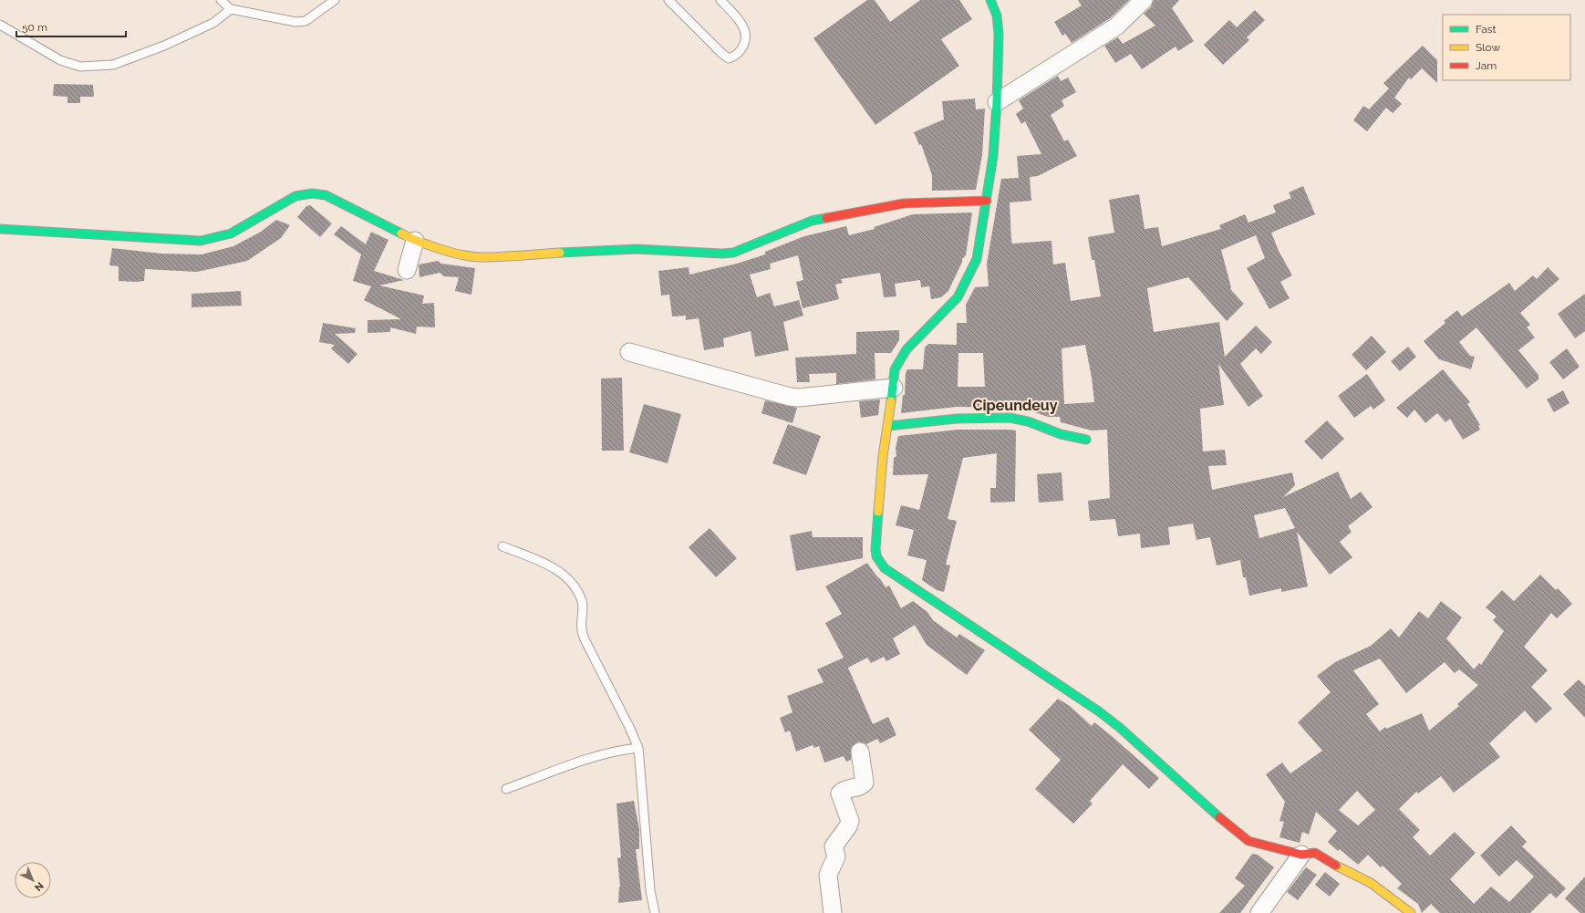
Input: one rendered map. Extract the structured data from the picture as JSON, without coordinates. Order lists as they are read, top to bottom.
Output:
{
  "districts": ["Cipeundeuy"],
  "legend": ["Fast", "Slow", "Jam"],
  "scale_bar": "50 m",
  "north": "bottom right"
}
